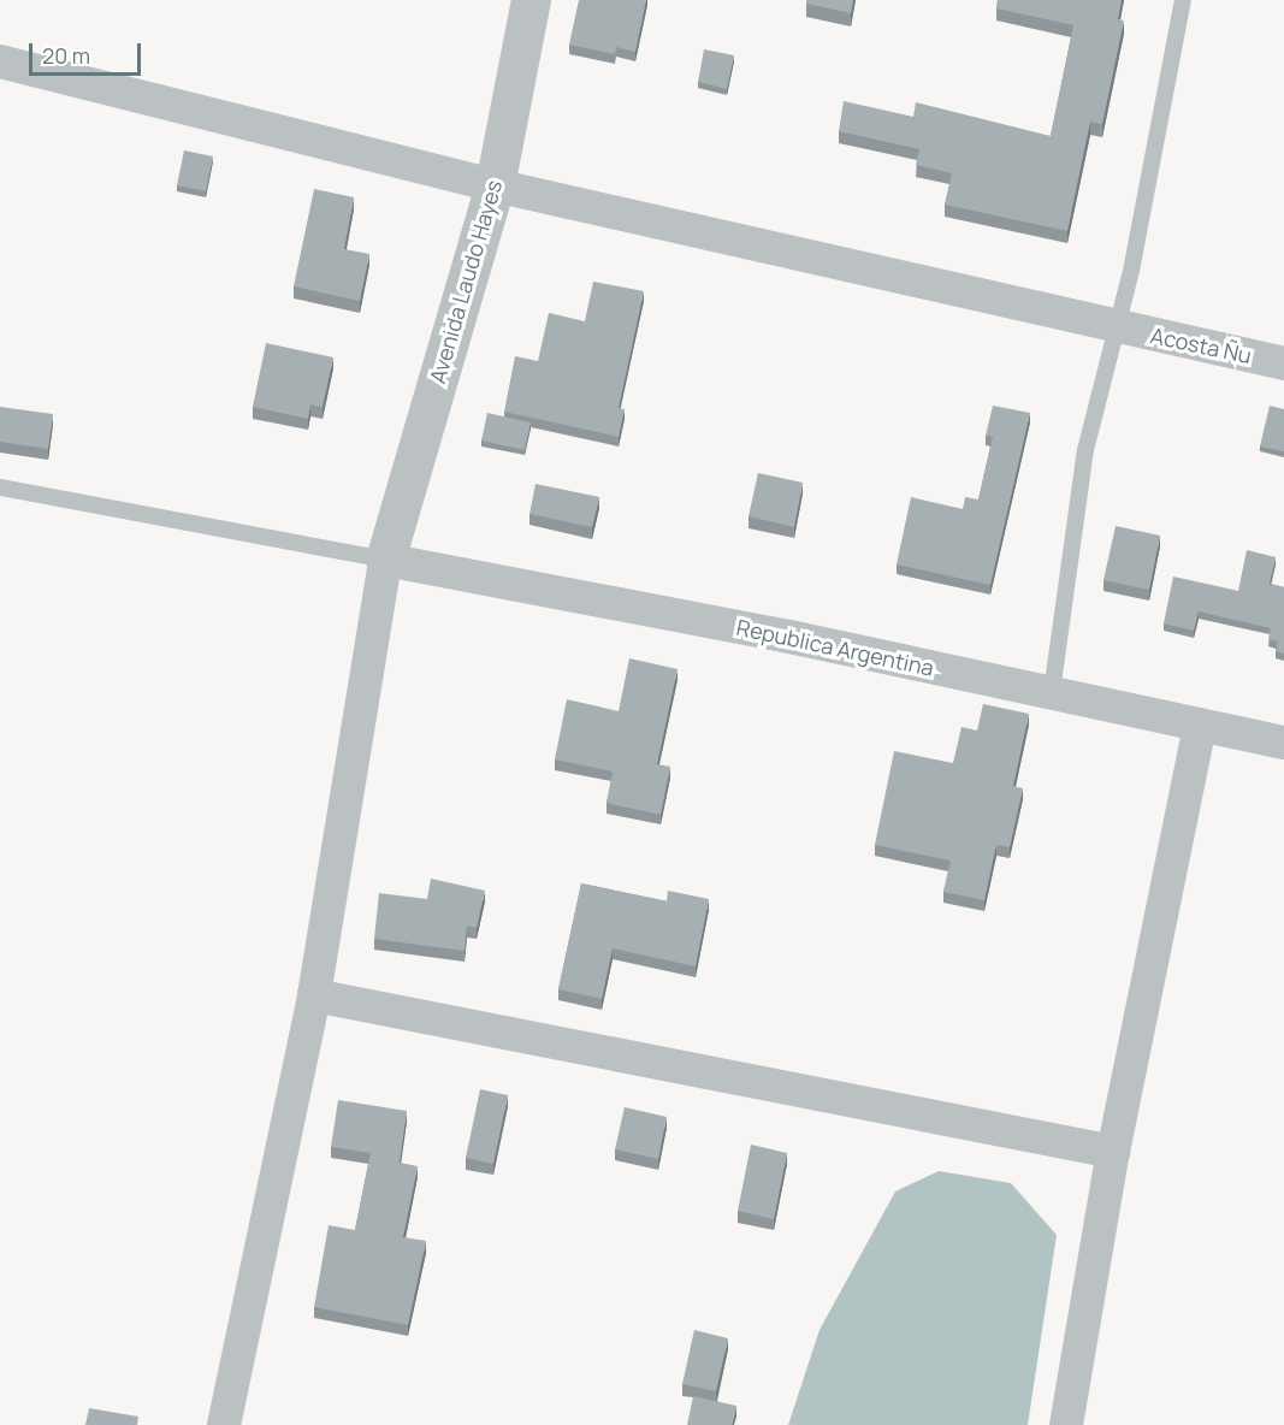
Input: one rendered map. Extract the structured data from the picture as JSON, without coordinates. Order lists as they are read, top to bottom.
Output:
{
  "streets": {
    "street": ["Avenida Laudo Hayes", "Acosta Ñu", "Republica Argentina"]
  },
  "crossings": [
    ["Avenida Laudo Hayes", "Acosta Ñu"],
    ["Avenida Laudo Hayes", "Republica Argentina"]
  ],
  "scale_bar": "20 m"
}
